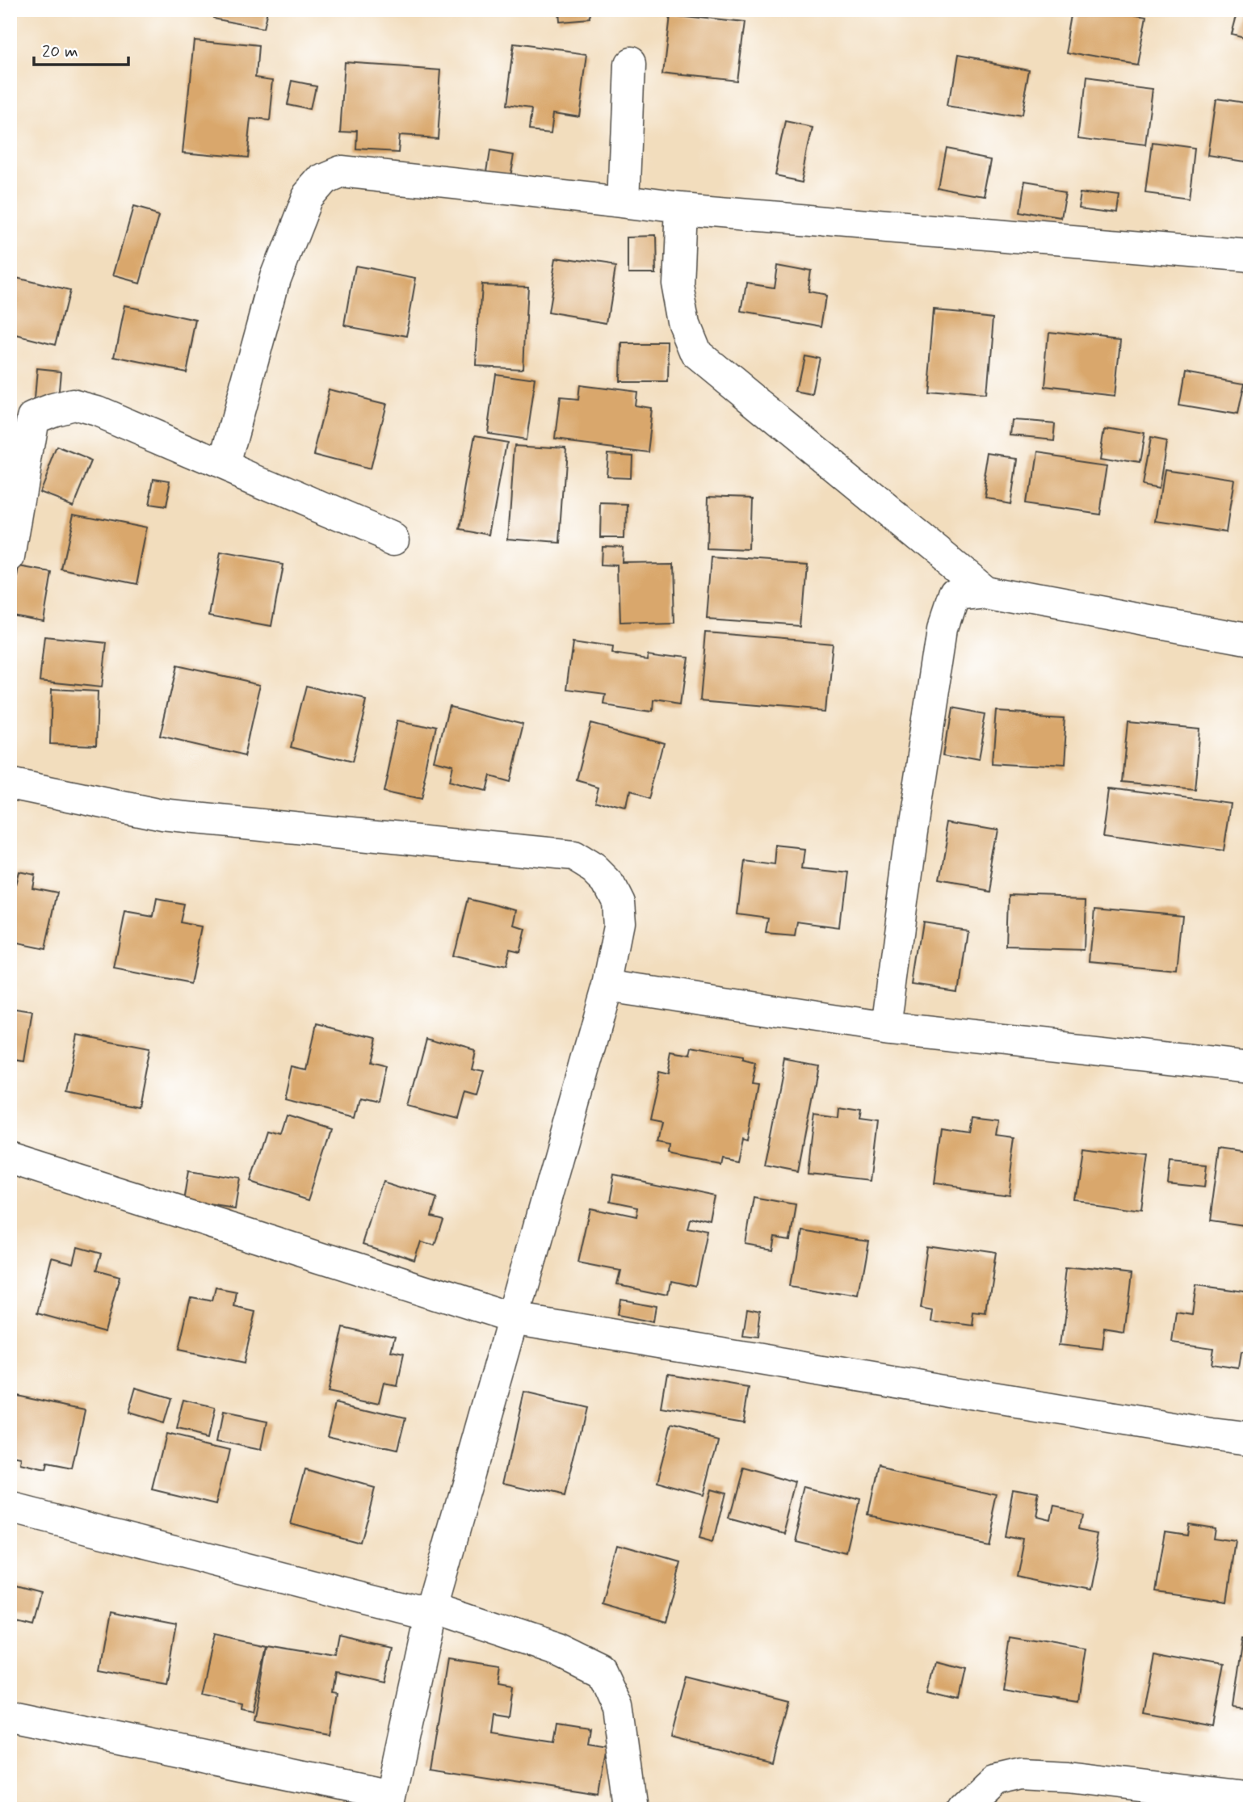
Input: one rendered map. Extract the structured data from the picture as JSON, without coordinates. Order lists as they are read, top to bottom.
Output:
{
  "scale_bar": "20 m"
}
